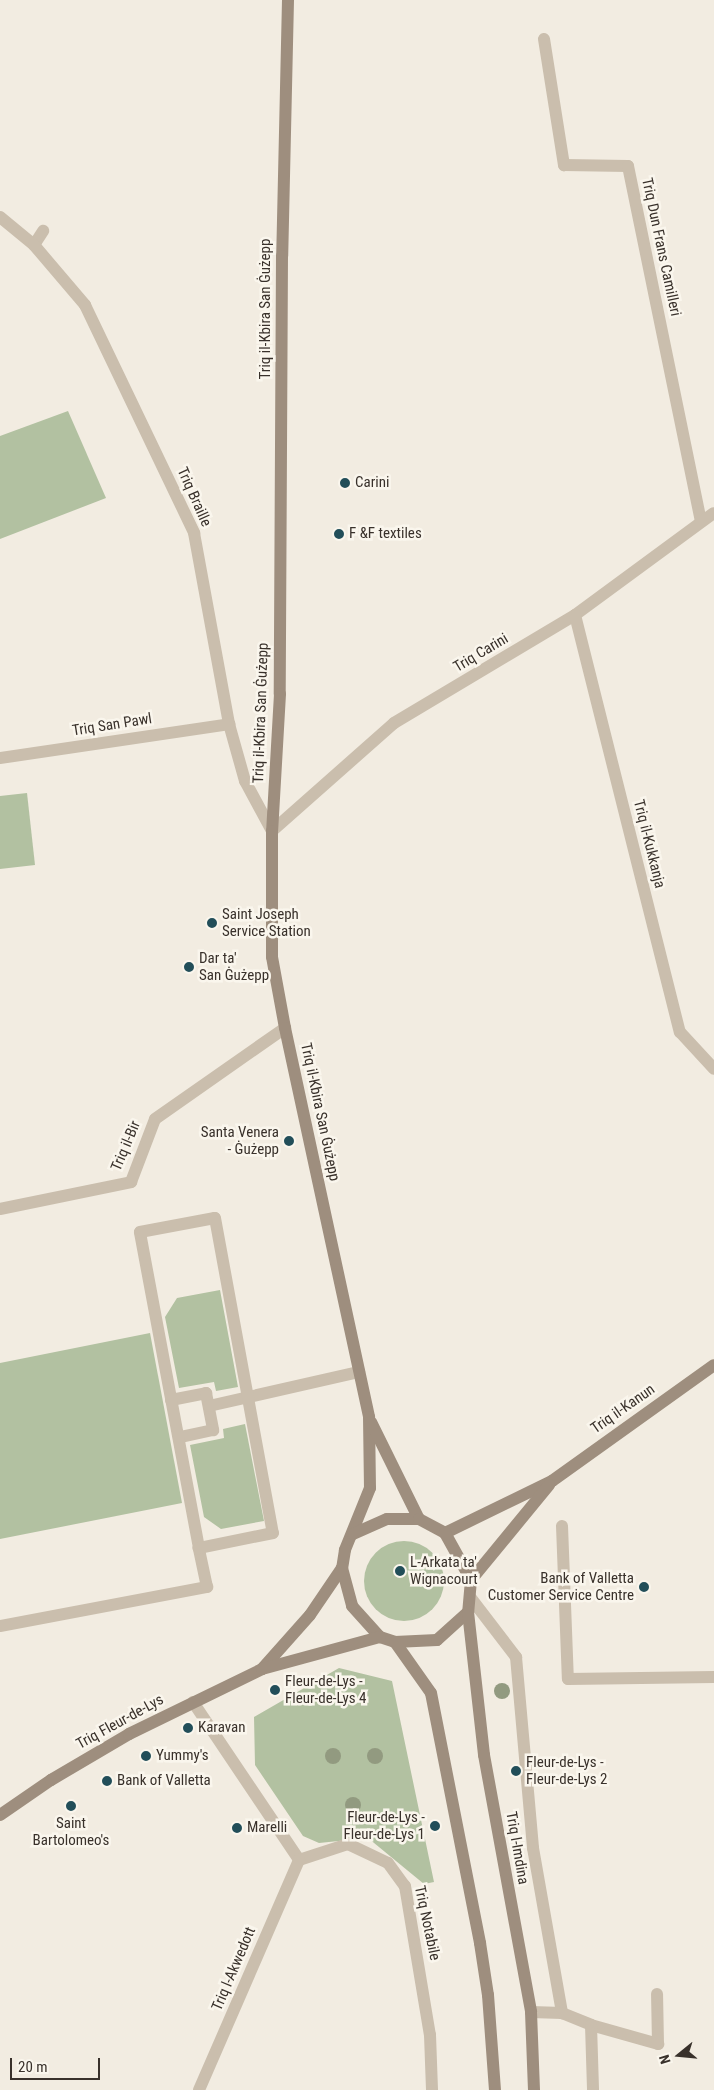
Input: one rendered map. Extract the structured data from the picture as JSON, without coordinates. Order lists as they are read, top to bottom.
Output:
{
  "streets": {
    "main road": [
      "Triq il-Kbira San Ġużepp",
      "Triq il-Kanun",
      "Triq Fleur-de-Lys",
      "Triq l-Imdina"
    ],
    "street": [
      "Triq Dun Frans Camilleri",
      "Triq Braille",
      "Triq Carini",
      "Triq San Pawl",
      "Triq il-Kukkanja",
      "Triq il-Bir",
      "Triq Notabile",
      "Triq l-Akwedott"
    ]
  },
  "crossings": [
    ["Triq Dun Frans Camilleri", "Triq Carini"],
    ["Triq il-Kbira San Ġużepp", "Triq Braille"],
    ["Triq il-Kbira San Ġużepp", "Triq Carini"],
    ["Triq il-Kbira San Ġużepp", "Triq il-Bir"],
    ["Triq il-Kbira San Ġużepp", "Triq il-Kanun"],
    ["Triq il-Kbira San Ġużepp", "Triq Fleur-de-Lys"],
    ["Triq il-Kbira San Ġużepp", "Triq l-Imdina"],
    ["Triq Braille", "Triq Carini"],
    ["Triq Braille", "Triq San Pawl"],
    ["Triq Carini", "Triq il-Kukkanja"],
    ["Triq il-Kanun", "Triq Fleur-de-Lys"],
    ["Triq il-Kanun", "Triq l-Imdina"],
    ["Triq Fleur-de-Lys", "Triq l-Imdina"],
    ["Triq Notabile", "Triq l-Akwedott"]
  ],
  "places": [
    "Carini",
    "F &F textiles",
    "Saint Joseph Service Station",
    "Dar ta' San Ġużepp",
    "Santa Venera - Ġużepp",
    "L-Arkata ta' Wignacourt",
    "Bank of Valletta Customer Service Centre",
    "Fleur-de-Lys - Fleur-de-Lys 4",
    "Karavan",
    "Yummy's",
    "Fleur-de-Lys - Fleur-de-Lys 2",
    "Bank of Valletta",
    "Saint Bartolomeo's",
    "Fleur-de-Lys - Fleur-de-Lys 1",
    "Marelli"
  ],
  "scale_bar": "20 m",
  "north": "left"
}
